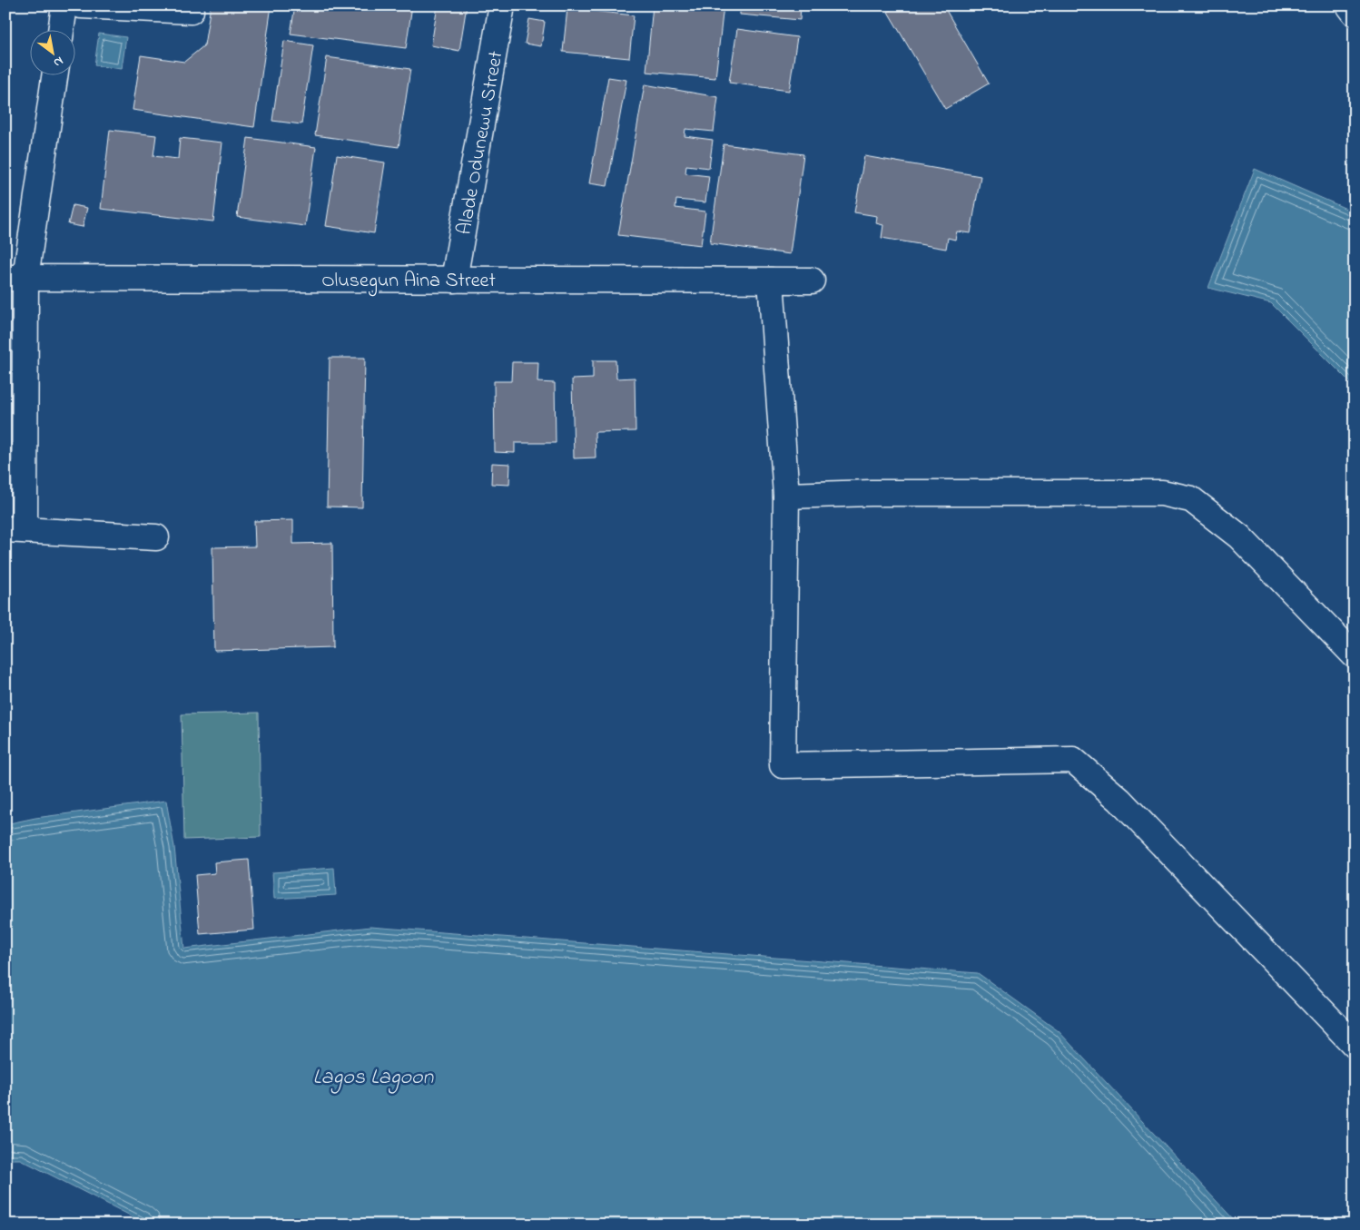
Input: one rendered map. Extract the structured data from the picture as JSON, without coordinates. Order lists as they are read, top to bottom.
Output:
{
  "streets": {
    "street": ["Alade Odunewu Street", "Olusegun Aina Street"]
  },
  "crossings": [
    ["Alade Odunewu Street", "Olusegun Aina Street"]
  ],
  "water": ["Lagos Lagoon"],
  "north": "bottom right"
}
